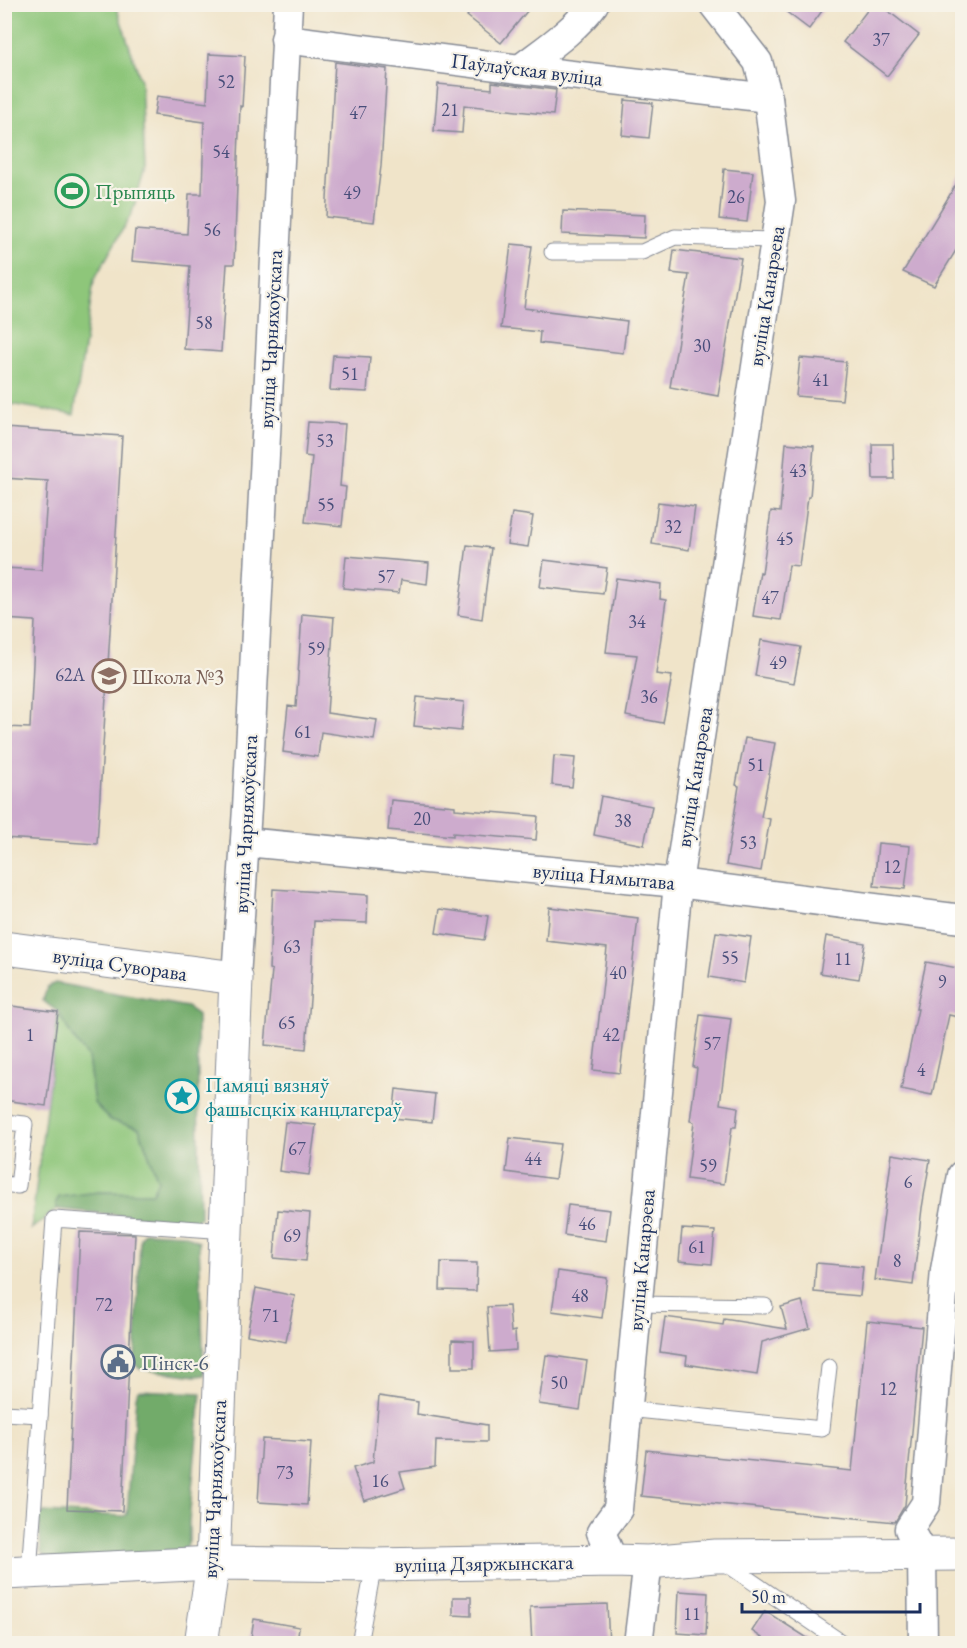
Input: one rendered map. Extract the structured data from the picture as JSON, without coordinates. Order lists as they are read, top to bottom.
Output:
{
  "streets": {
    "street": [
      "Паўлаўская вуліца",
      "вуліца Канарэева",
      "вуліца Чарняхоўскага",
      "вуліца Нямытава",
      "вуліца Суворава",
      "вуліца Дзяржынскага"
    ]
  },
  "crossings": [
    ["Паўлаўская вуліца", "вуліца Канарэева"],
    ["Паўлаўская вуліца", "вуліца Чарняхоўскага"],
    ["вуліца Канарэева", "вуліца Нямытава"],
    ["вуліца Канарэева", "вуліца Дзяржынскага"],
    ["вуліца Чарняхоўскага", "вуліца Нямытава"],
    ["вуліца Чарняхоўскага", "вуліца Суворава"],
    ["вуліца Чарняхоўскага", "вуліца Дзяржынскага"]
  ],
  "places": {
    "sports": ["Прыпяць"],
    "school or university": ["Школа №3"],
    "place": ["Памяці вязняў фашысцкіх канцлагераў"],
    "public building": ["Пінск-6"]
  },
  "house_numbers": [
    "37",
    "52",
    "21",
    "47",
    "54",
    "49",
    "26",
    "56",
    "58",
    "30",
    "51",
    "41",
    "53",
    "43",
    "55",
    "32",
    "45",
    "57",
    "47",
    "34",
    "59",
    "49",
    "62А",
    "36",
    "61",
    "51",
    "20",
    "38",
    "53",
    "12",
    "63",
    "55",
    "11",
    "40",
    "9",
    "65",
    "1",
    "42",
    "57",
    "4",
    "67",
    "44",
    "59",
    "6",
    "46",
    "69",
    "61",
    "8",
    "48",
    "72",
    "71",
    "50",
    "12",
    "73",
    "16",
    "11"
  ],
  "scale_bar": "50 m"
}
